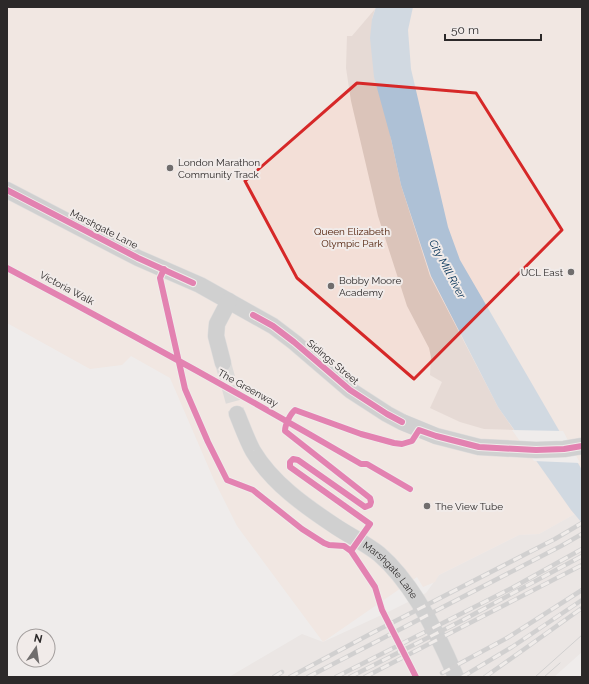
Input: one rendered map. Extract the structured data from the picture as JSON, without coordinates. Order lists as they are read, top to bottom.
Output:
{
  "streets": {
    "street": ["Marshgate Lane", "Sidings Street"],
    "cycle path": ["Victoria Walk"]
  },
  "crossings": [
    ["Marshgate Lane", "Sidings Street"]
  ],
  "water": ["City Mill River"],
  "parks": ["Queen Elizabeth Olympic Park"],
  "places": [
    "London Marathon Community Track",
    "UCL East",
    "Bobby Moore Academy",
    "The View Tube"
  ],
  "scale_bar": "50 m",
  "north": "top"
}
